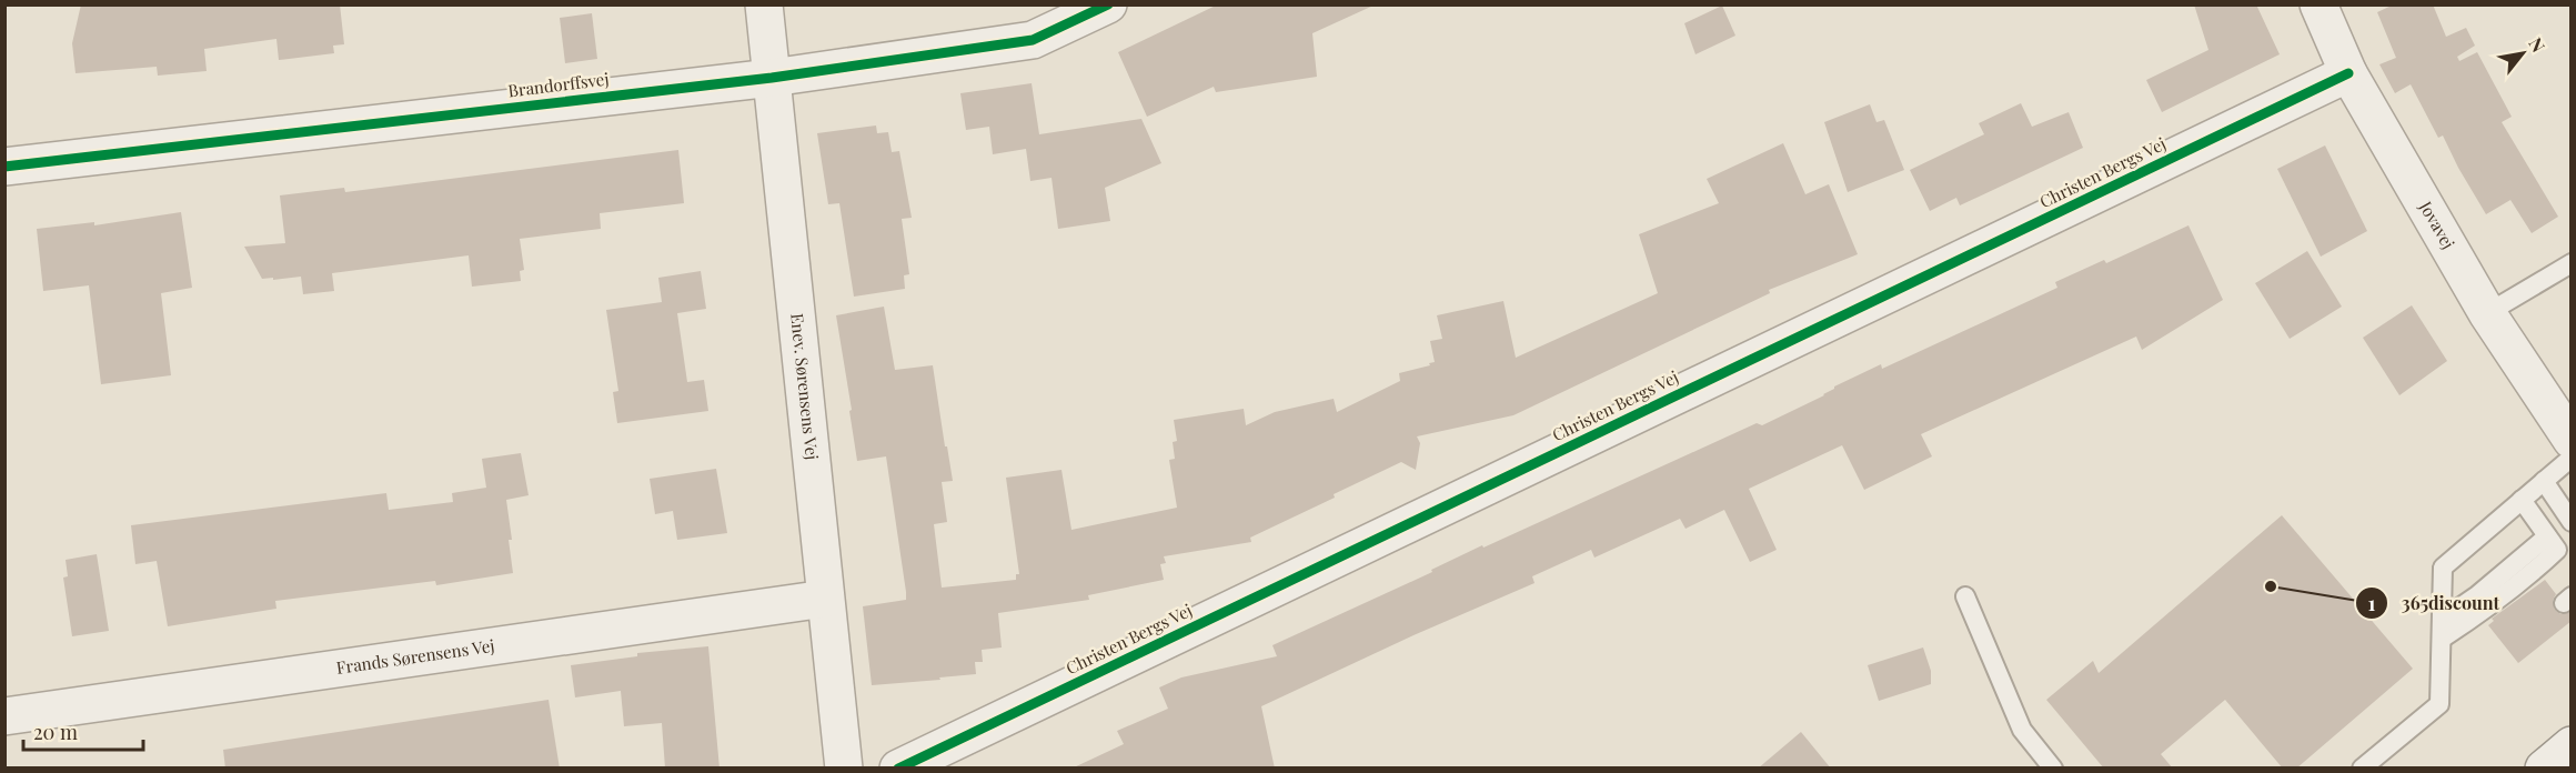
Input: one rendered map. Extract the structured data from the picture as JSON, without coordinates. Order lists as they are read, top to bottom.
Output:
{
  "streets": {
    "street": [
      "Brandorffsvej",
      "Christen Bergs Vej",
      "Jovavej",
      "Enev. Sørensens Vej",
      "Frands Sørensens Vej"
    ]
  },
  "crossings": [
    ["Brandorffsvej", "Enev. Sørensens Vej"],
    ["Christen Bergs Vej", "Jovavej"],
    ["Enev. Sørensens Vej", "Frands Sørensens Vej"]
  ],
  "places": ["365discount"],
  "scale_bar": "20 m",
  "north": "top right"
}
